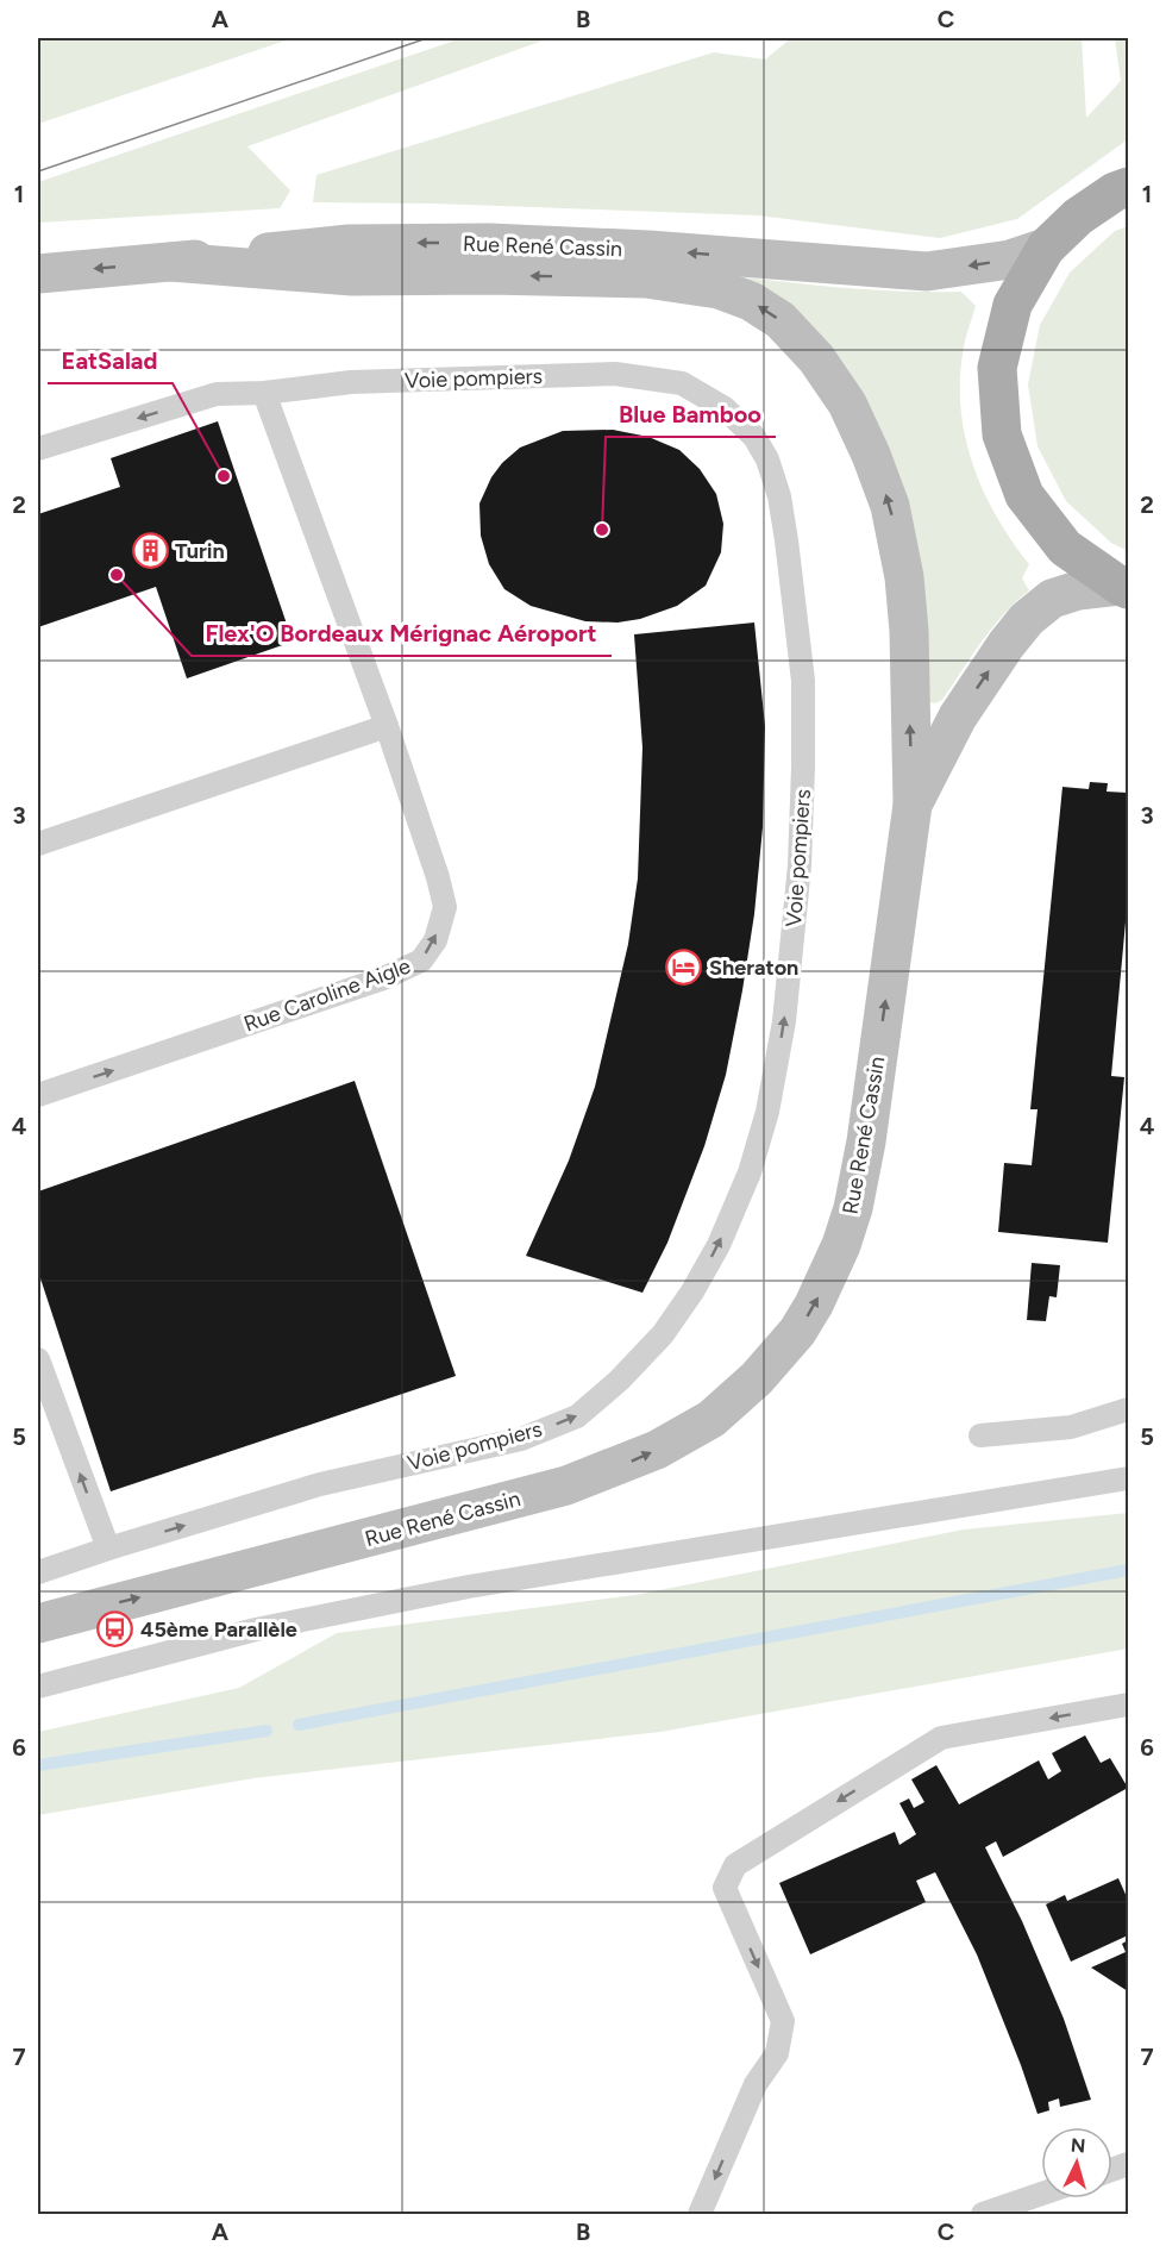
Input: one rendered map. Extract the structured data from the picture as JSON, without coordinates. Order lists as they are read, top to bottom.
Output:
{
  "streets": {
    "street": ["Rue René Cassin"],
    "lane": ["Voie pompiers", "Rue Caroline Aigle"]
  },
  "crossings": [
    ["Voie pompiers", "Rue Caroline Aigle"]
  ],
  "places": {
    "other": ["EatSalad", "Blue Bamboo", "Flex'O Bordeaux Mérignac Aéroport"],
    "building": ["Turin"],
    "hotel": ["Sheraton"],
    "bus stop": ["45ème Parallèle"]
  },
  "north": "top",
  "grid": {
    "columns": ["A", "B", "C"],
    "rows": [
      "1",
      "2",
      "3",
      "4",
      "5",
      "6",
      "7"
    ]
  }
}
